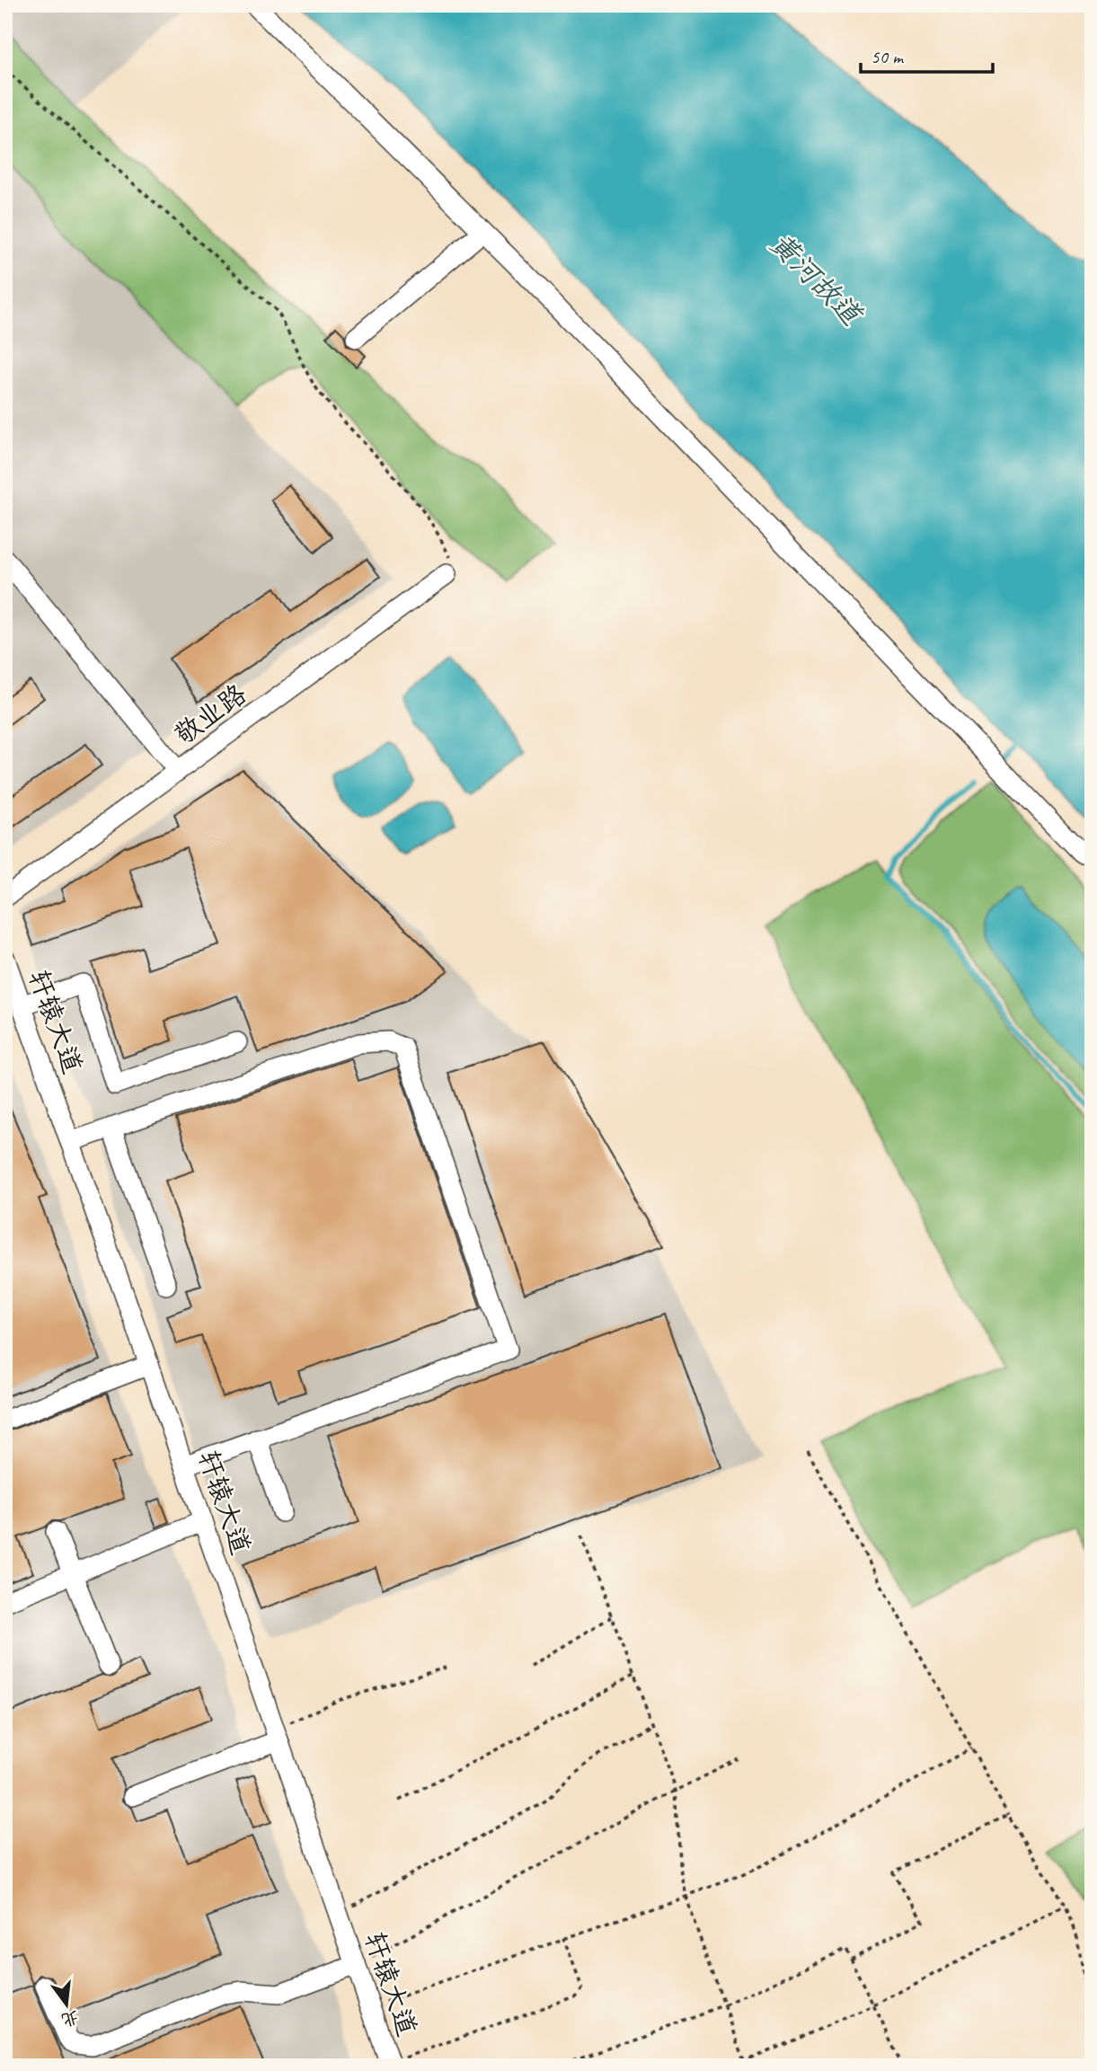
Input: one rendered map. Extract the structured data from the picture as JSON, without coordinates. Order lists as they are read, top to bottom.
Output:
{
  "streets": {
    "street": ["敬业路", "轩辕大道"]
  },
  "water": ["黄河故道"],
  "scale_bar": "50 m",
  "north": "bottom"
}
